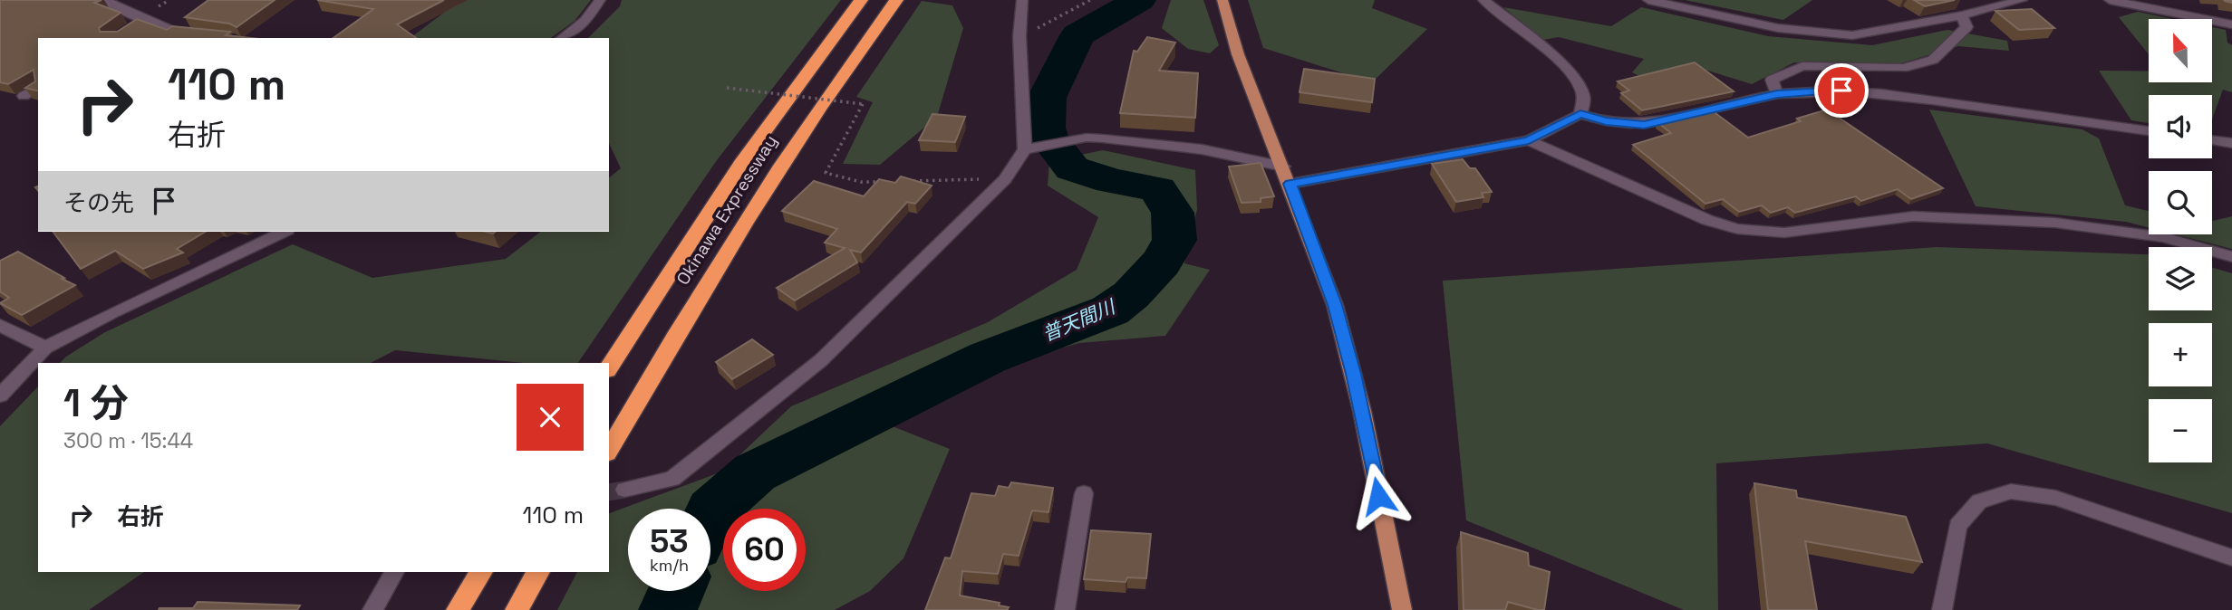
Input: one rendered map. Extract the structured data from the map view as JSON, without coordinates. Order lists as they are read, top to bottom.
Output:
{
  "streets": {
    "highway": ["Okinawa Expressway"]
  },
  "water": ["普天間川"],
  "north": "top",
  "page": {
    "map_buttons": ["+", "−"],
    "turn": ["110 m", "右折"],
    "then": "その先",
    "heading": ["1 分", "300 m · 15:44"],
    "list": [
      {
        "name": "右折",
        "value": "110 m"
      }
    ],
    "speed": "53 km/h",
    "limit": "60"
  }
}
